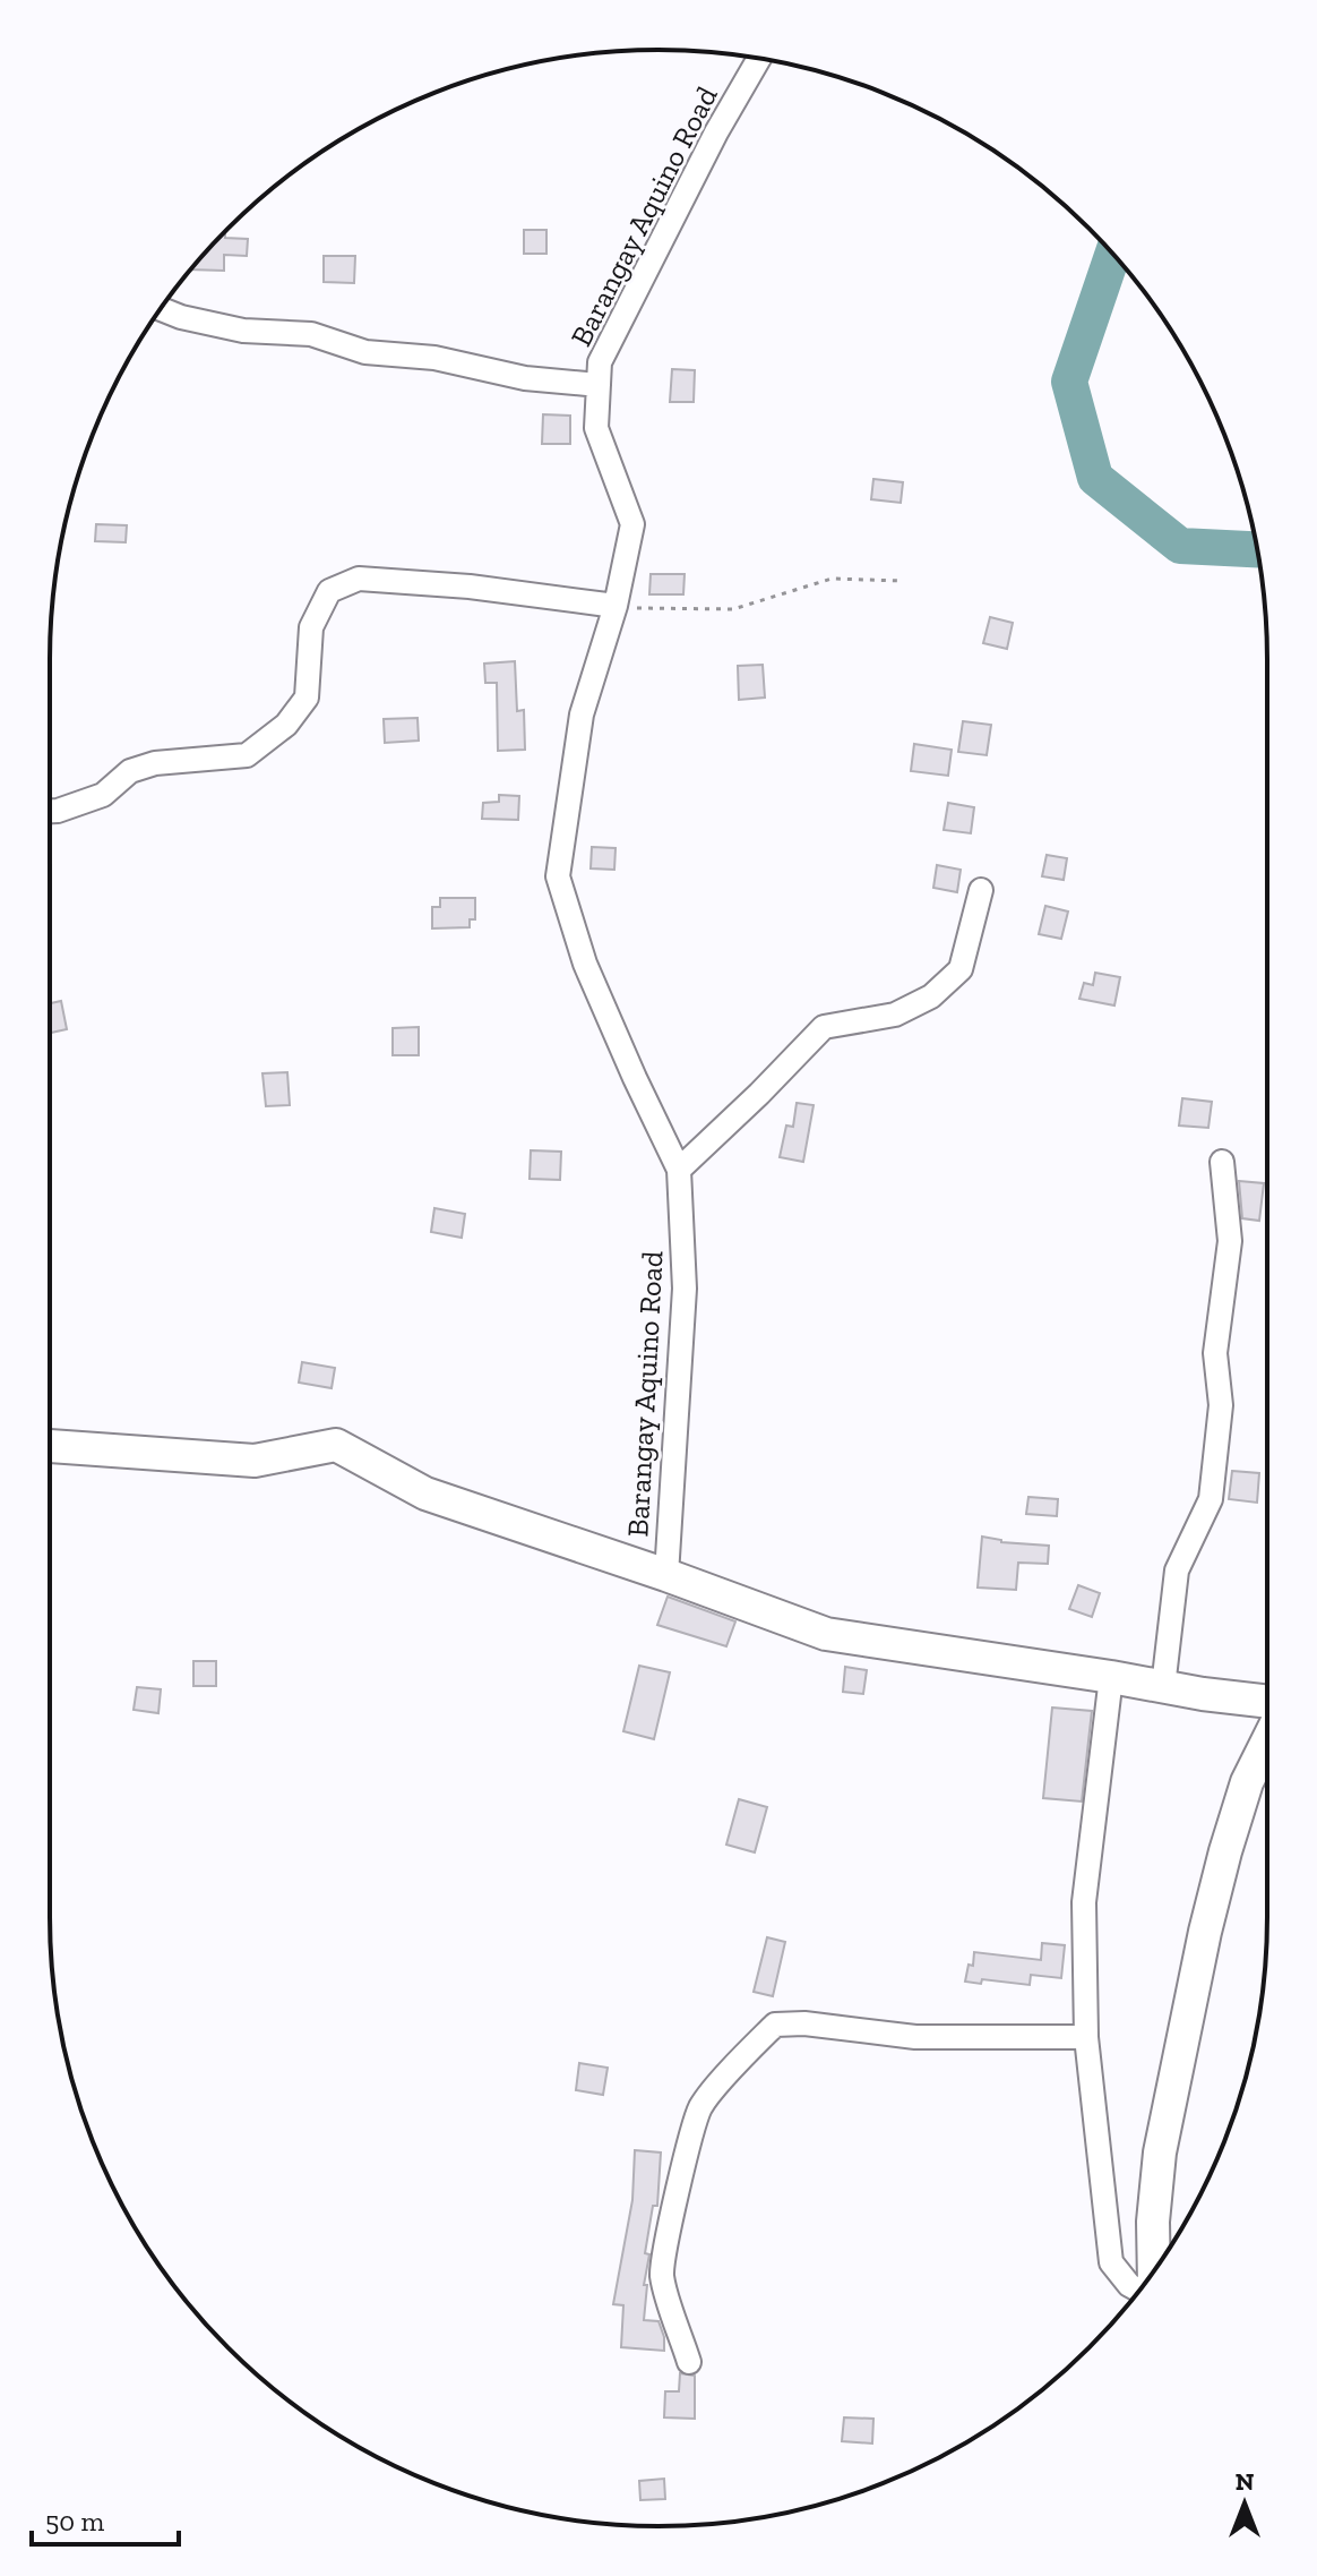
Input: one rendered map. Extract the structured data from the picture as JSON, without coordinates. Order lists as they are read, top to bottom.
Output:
{
  "streets": {
    "street": ["Barangay Aquino Road"]
  },
  "scale_bar": "50 m",
  "north": "top"
}
